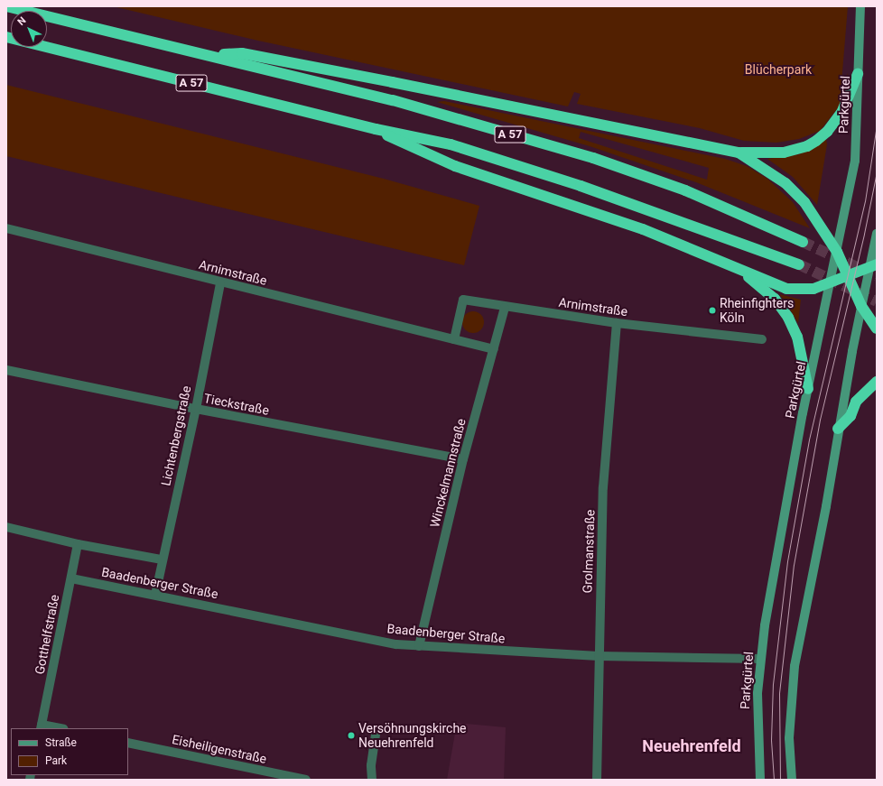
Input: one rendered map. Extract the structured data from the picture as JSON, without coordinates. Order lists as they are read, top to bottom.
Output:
{
  "streets": {
    "highway": ["A 57"],
    "main road": ["Parkgürtel"],
    "street": [
      "Arnimstraße",
      "Tieckstraße",
      "Lichtenbergstraße",
      "Winckelmannstraße",
      "Grolmanstraße",
      "Baadenberger Straße",
      "Gotthelfstraße",
      "Eisheiligenstraße"
    ]
  },
  "crossings": [
    ["Parkgürtel", "Baadenberger Straße"],
    ["Arnimstraße", "Lichtenbergstraße"],
    ["Arnimstraße", "Winckelmannstraße"],
    ["Arnimstraße", "Grolmanstraße"],
    ["Tieckstraße", "Lichtenbergstraße"],
    ["Tieckstraße", "Winckelmannstraße"],
    ["Lichtenbergstraße", "Baadenberger Straße"],
    ["Winckelmannstraße", "Baadenberger Straße"],
    ["Grolmanstraße", "Baadenberger Straße"],
    ["Baadenberger Straße", "Gotthelfstraße"]
  ],
  "districts": ["Neuehrenfeld"],
  "parks": ["Blücherpark"],
  "places": ["Rheinfighters Köln", "Versöhnungskirche Neuehrenfeld"],
  "legend": ["Straße", "Park"],
  "north": "top left"
}
